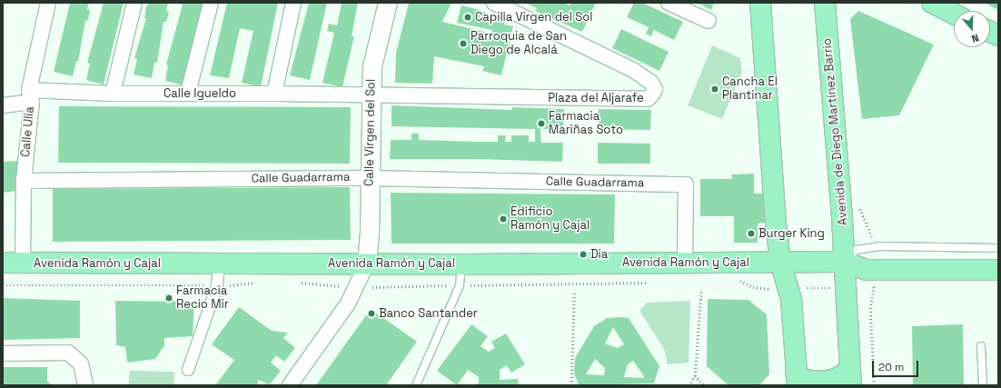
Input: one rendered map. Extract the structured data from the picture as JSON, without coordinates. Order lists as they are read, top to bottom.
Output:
{
  "streets": {
    "main road": ["Avenida de Diego Martínez Barrio", "Avenida Ramón y Cajal"],
    "street": [
      "Calle Igueldo",
      "Plaza del Aljarafe",
      "Calle Ulía",
      "Calle Virgen del Sol",
      "Calle Guadarrama"
    ]
  },
  "crossings": [
    ["Calle Igueldo", "Plaza del Aljarafe"],
    ["Calle Igueldo", "Calle Ulía"],
    ["Calle Igueldo", "Calle Virgen del Sol"],
    ["Plaza del Aljarafe", "Calle Virgen del Sol"],
    ["Calle Ulía", "Calle Guadarrama"],
    ["Calle Ulía", "Avenida Ramón y Cajal"],
    ["Avenida de Diego Martínez Barrio", "Avenida Ramón y Cajal"],
    ["Calle Virgen del Sol", "Calle Guadarrama"],
    ["Calle Virgen del Sol", "Avenida Ramón y Cajal"],
    ["Calle Guadarrama", "Avenida Ramón y Cajal"]
  ],
  "places": [
    "Capilla Virgen del Sol",
    "Parroquia de San Diego de Alcalá",
    "Cancha El Plantinar",
    "Farmacia Mariñas Soto",
    "Edificio Ramón y Cajal",
    "Burger King",
    "Dia",
    "Farmacia Recio Mir",
    "Banco Santander"
  ],
  "scale_bar": "20 m",
  "north": "bottom"
}
